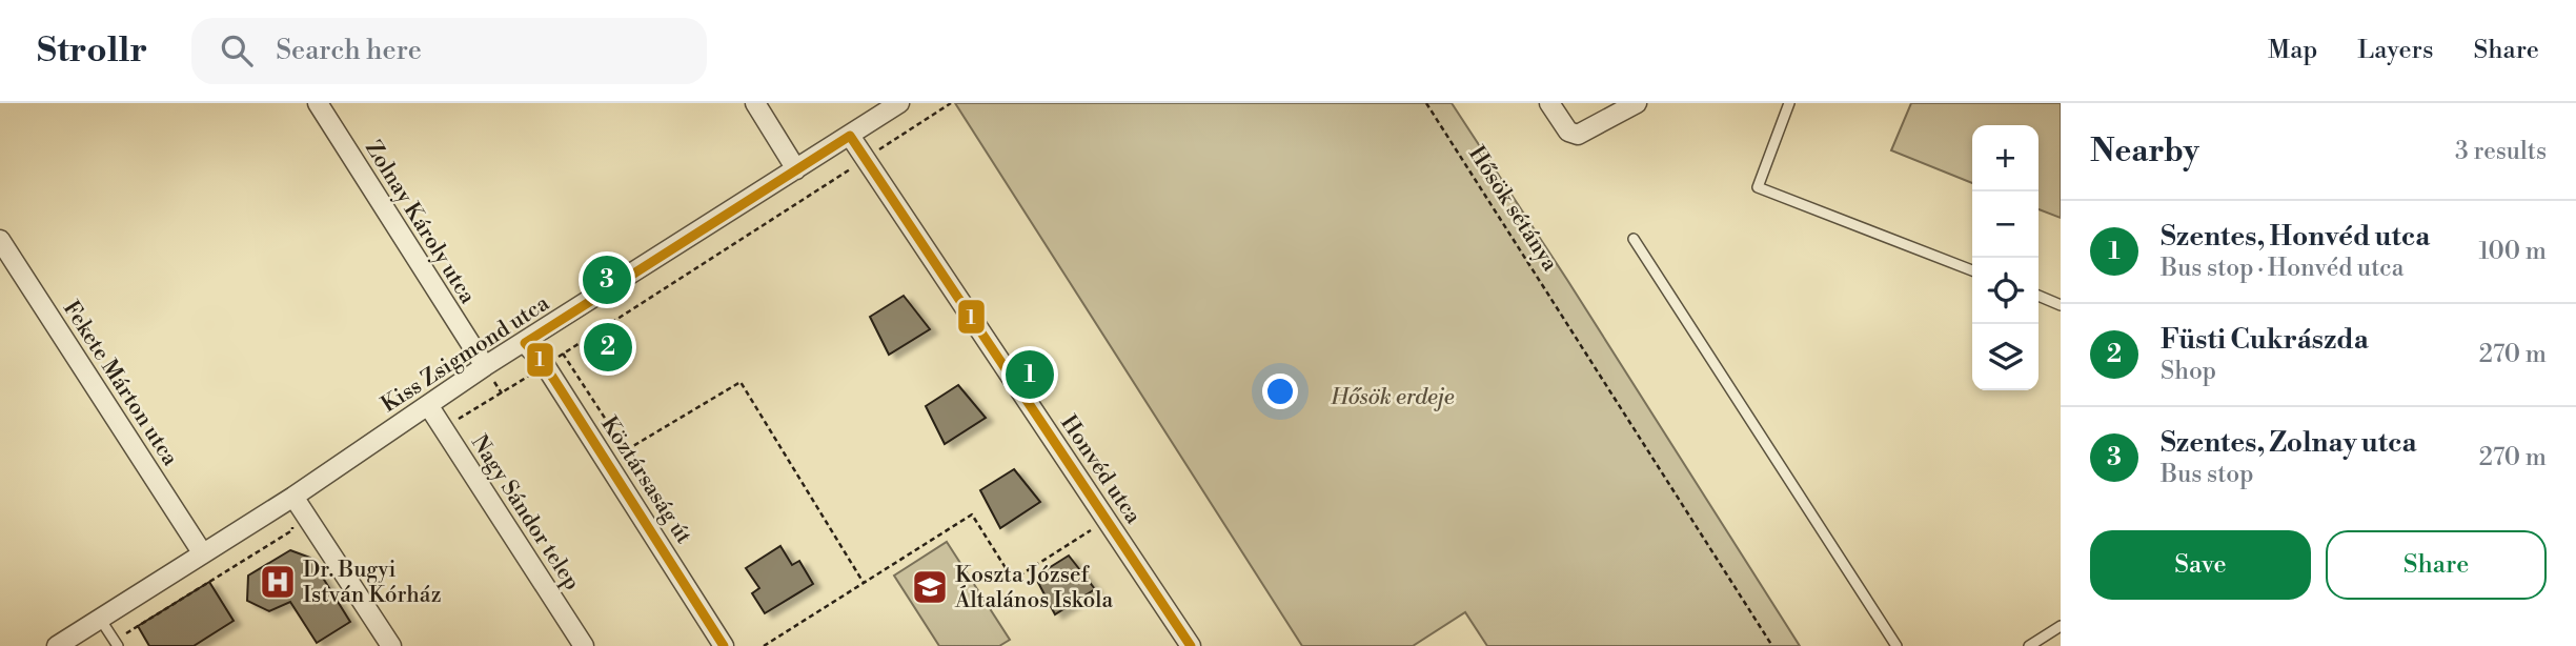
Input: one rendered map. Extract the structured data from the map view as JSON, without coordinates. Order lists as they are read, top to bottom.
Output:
{
  "streets": {
    "street": [
      "Zolnay Károly utca",
      "Kiss Zsigmond utca",
      "Fekete Márton utca",
      "Honvéd utca",
      "Köztársaság út",
      "Nagy Sándor telep"
    ],
    "path": ["Hősök sétánya"]
  },
  "crossings": [
    ["Zolnay Károly utca", "Kiss Zsigmond utca"],
    ["Kiss Zsigmond utca", "Fekete Márton utca"],
    ["Kiss Zsigmond utca", "Honvéd utca"],
    ["Kiss Zsigmond utca", "Köztársaság út"],
    ["Kiss Zsigmond utca", "Nagy Sándor telep"]
  ],
  "parks": ["Hősök erdeje"],
  "places": {
    "hospital": ["Dr. Bugyi István Kórház"],
    "school or university": ["Koszta József Általános Iskola"]
  },
  "lines": ["transit line 1"],
  "page": {
    "header": "Strollr",
    "search": "Search here",
    "nav": ["Map", "Layers", "Share"],
    "heading": ["Nearby", "3 results"],
    "map_buttons": ["+", "−"],
    "list": [
      {
        "mark": "1",
        "name": "Szentes, Honvéd utca",
        "note": "Bus stop · Honvéd utca",
        "value": "100 m"
      },
      {
        "mark": "2",
        "name": "Füsti Cukrászda",
        "note": "Shop",
        "value": "270 m"
      },
      {
        "mark": "3",
        "name": "Szentes, Zolnay utca",
        "note": "Bus stop",
        "value": "270 m"
      }
    ],
    "pins": ["3", "2", "1"],
    "buttons": ["Save", "Share"]
  }
}
